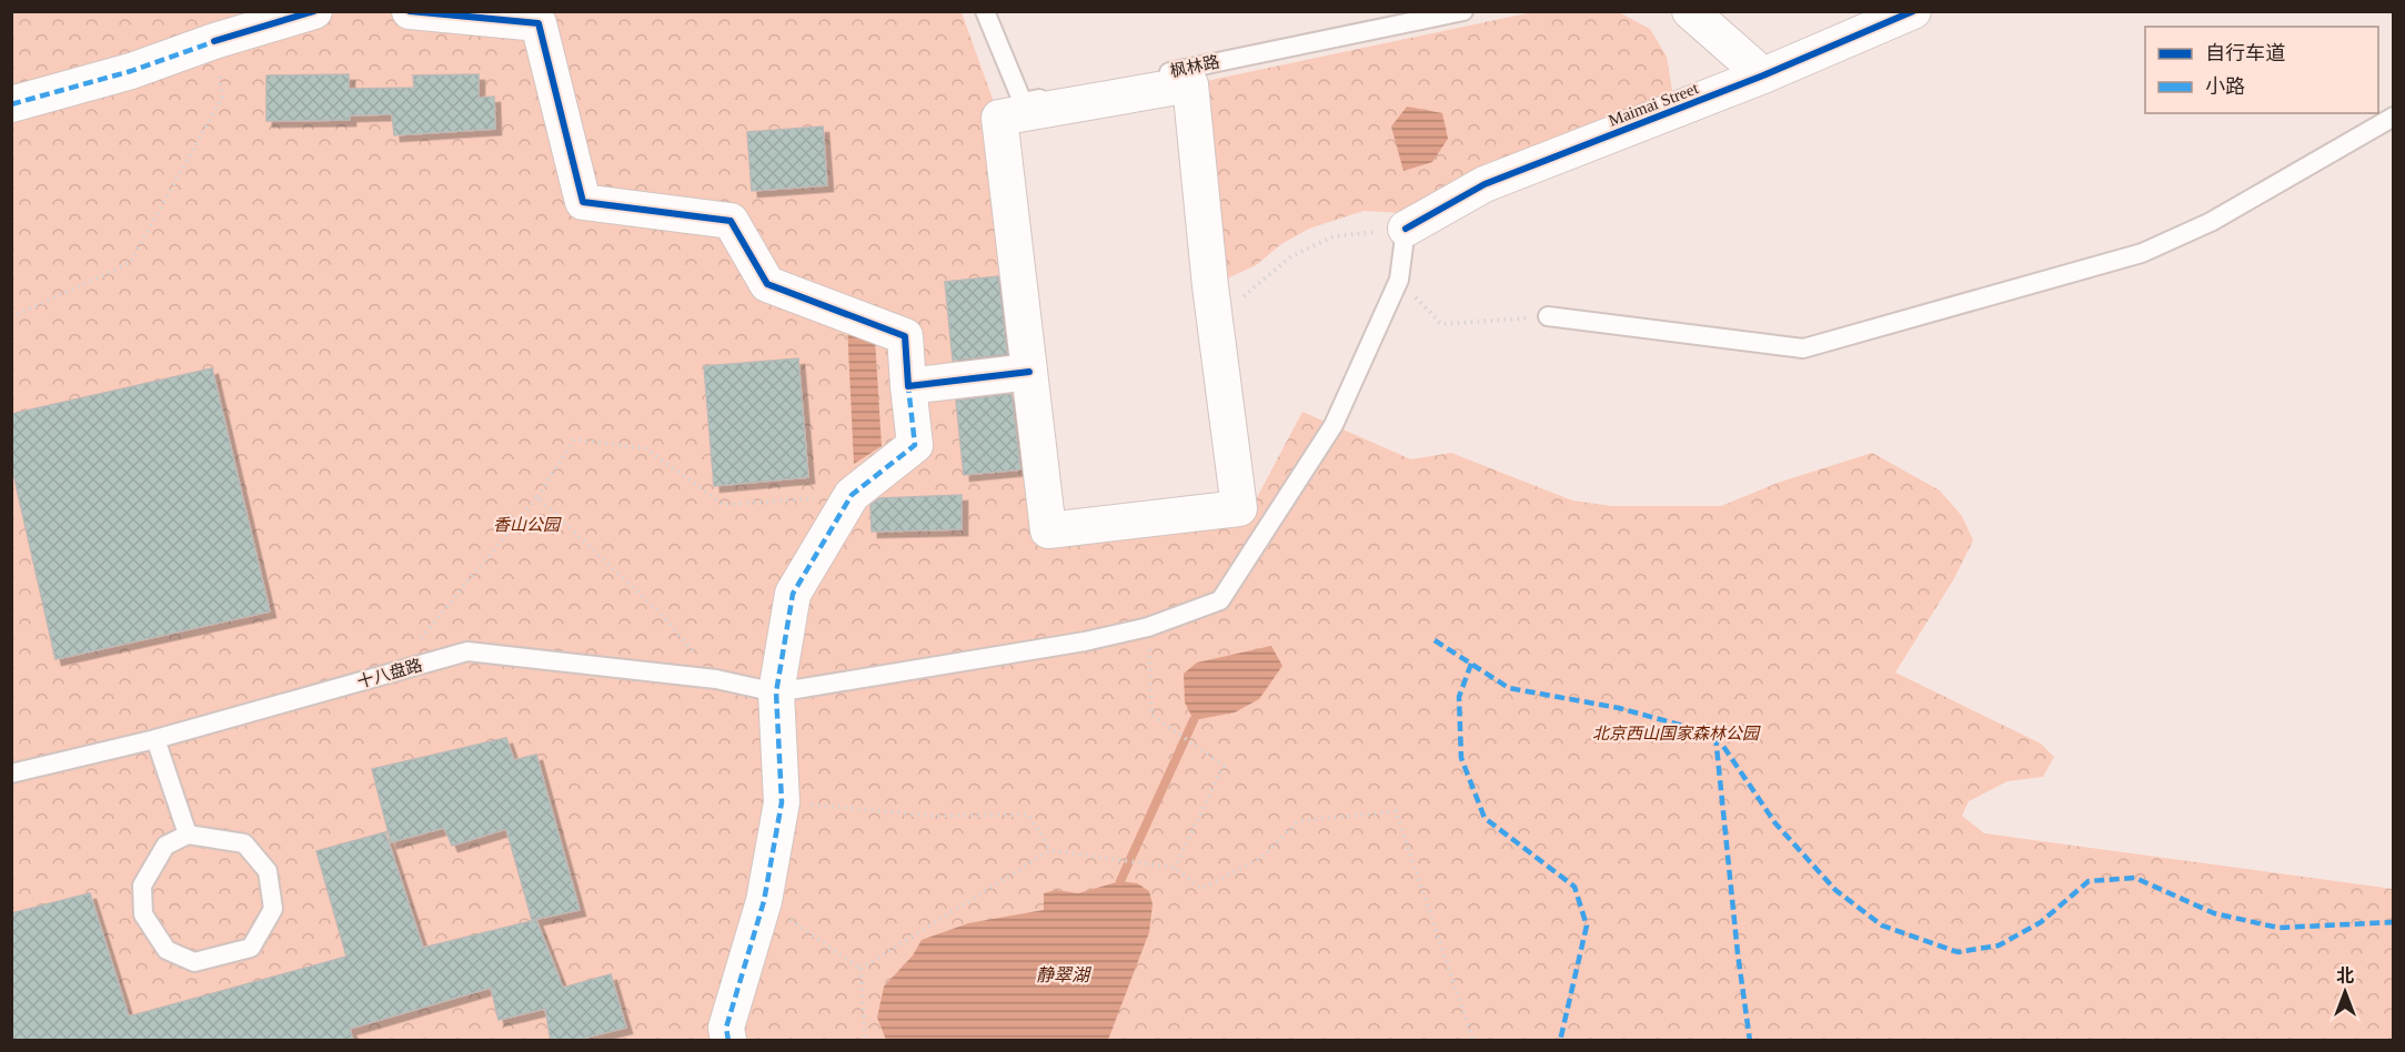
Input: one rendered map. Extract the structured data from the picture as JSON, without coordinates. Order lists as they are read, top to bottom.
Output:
{
  "streets": {
    "street": ["Maimai Street"],
    "lane": ["枫林路", "十八盘路"]
  },
  "water": ["静翠湖"],
  "parks": ["香山公园", "北京西山国家森林公园"],
  "legend": ["自行车道", "小路"],
  "north": "top"
}
